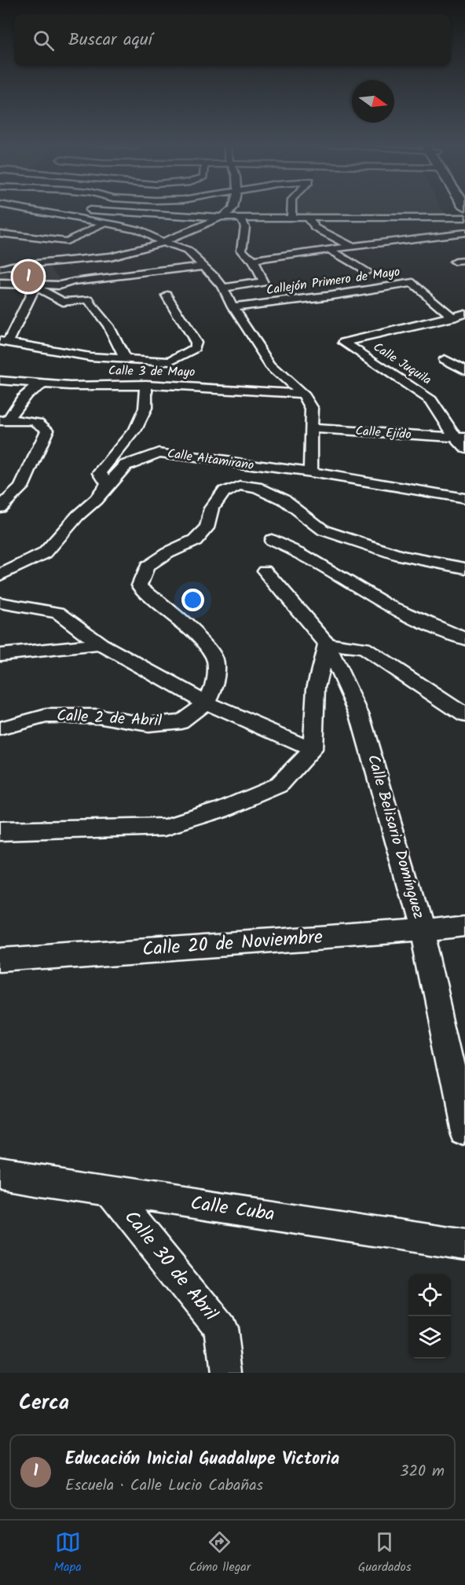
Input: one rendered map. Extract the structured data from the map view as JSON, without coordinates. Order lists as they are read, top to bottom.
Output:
{
  "streets": {
    "street": [
      "Callejón Primero de Mayo",
      "Calle Juquila",
      "Calle 3 de Mayo",
      "Calle Ejido",
      "Calle Altamirano",
      "Calle 2 de Abril",
      "Calle Belisario Domínguez",
      "Calle 20 de Noviembre",
      "Calle Cuba",
      "Calle 30 de Abril"
    ]
  },
  "crossings": [
    ["Callejón Primero de Mayo", "Calle Juquila"],
    ["Calle Juquila", "Calle Ejido"],
    ["Calle Belisario Domínguez", "Calle 20 de Noviembre"],
    ["Calle Cuba", "Calle 30 de Abril"]
  ],
  "north": "right",
  "page": {
    "search": "Buscar aquí",
    "pins": "1",
    "heading": "Cerca",
    "list": [
      {
        "mark": "1",
        "name": "Educación Inicial Guadalupe Victoria",
        "note": "Escuela · Calle Lucio Cabañas",
        "value": "320 m"
      }
    ],
    "nav": ["Mapa", "Cómo llegar", "Guardados"]
  }
}
